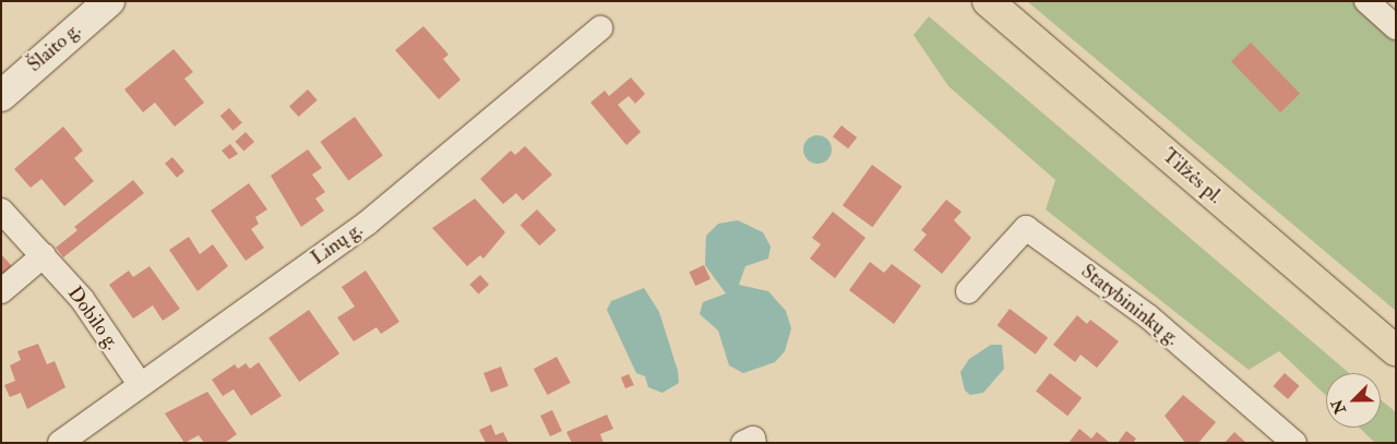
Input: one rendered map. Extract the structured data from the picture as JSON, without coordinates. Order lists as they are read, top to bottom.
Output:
{
  "streets": {
    "highway": ["Tilžės pl."],
    "main road": ["Šlaito g."],
    "street": ["Linų g.", "Statybininkų g.", "Dobilo g."]
  },
  "crossings": [
    ["Linų g.", "Dobilo g."]
  ],
  "north": "bottom left"
}
